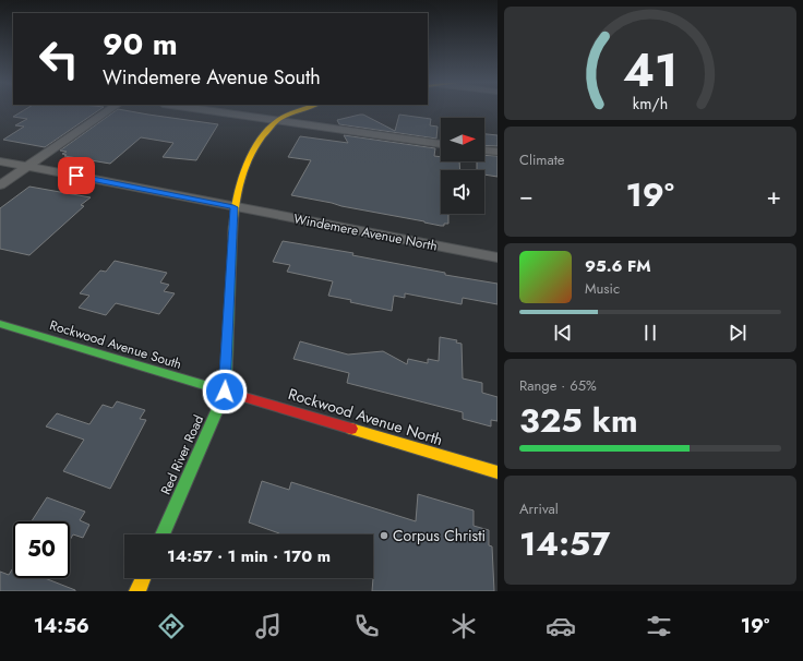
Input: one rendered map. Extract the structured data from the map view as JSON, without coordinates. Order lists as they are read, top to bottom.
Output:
{
  "streets": {
    "main road": ["Rockwood Avenue South", "Rockwood Avenue North", "Red River Road"],
    "street": ["Windemere Avenue North"]
  },
  "crossings": [
    ["Windemere Avenue North", "Red River Road"],
    ["Rockwood Avenue South", "Rockwood Avenue North"],
    ["Rockwood Avenue South", "Red River Road"],
    ["Rockwood Avenue North", "Red River Road"]
  ],
  "places": ["Corpus Christi"],
  "north": "right",
  "page": {
    "turn": ["90 m", "Windemere Avenue South"],
    "tile": [
      "Climate",
      ["Range · 65%", "325 km"],
      ["Arrival", "14:57"]
    ],
    "heat": ["−", "19°", "+"],
    "song": ["95.6 FM", "Music"],
    "limit": "50",
    "trip": "14:57 · 1 min · 170 m",
    "tabs": ["14:56", "19°"],
    "gauge": ["41", "km/h"]
  }
}
